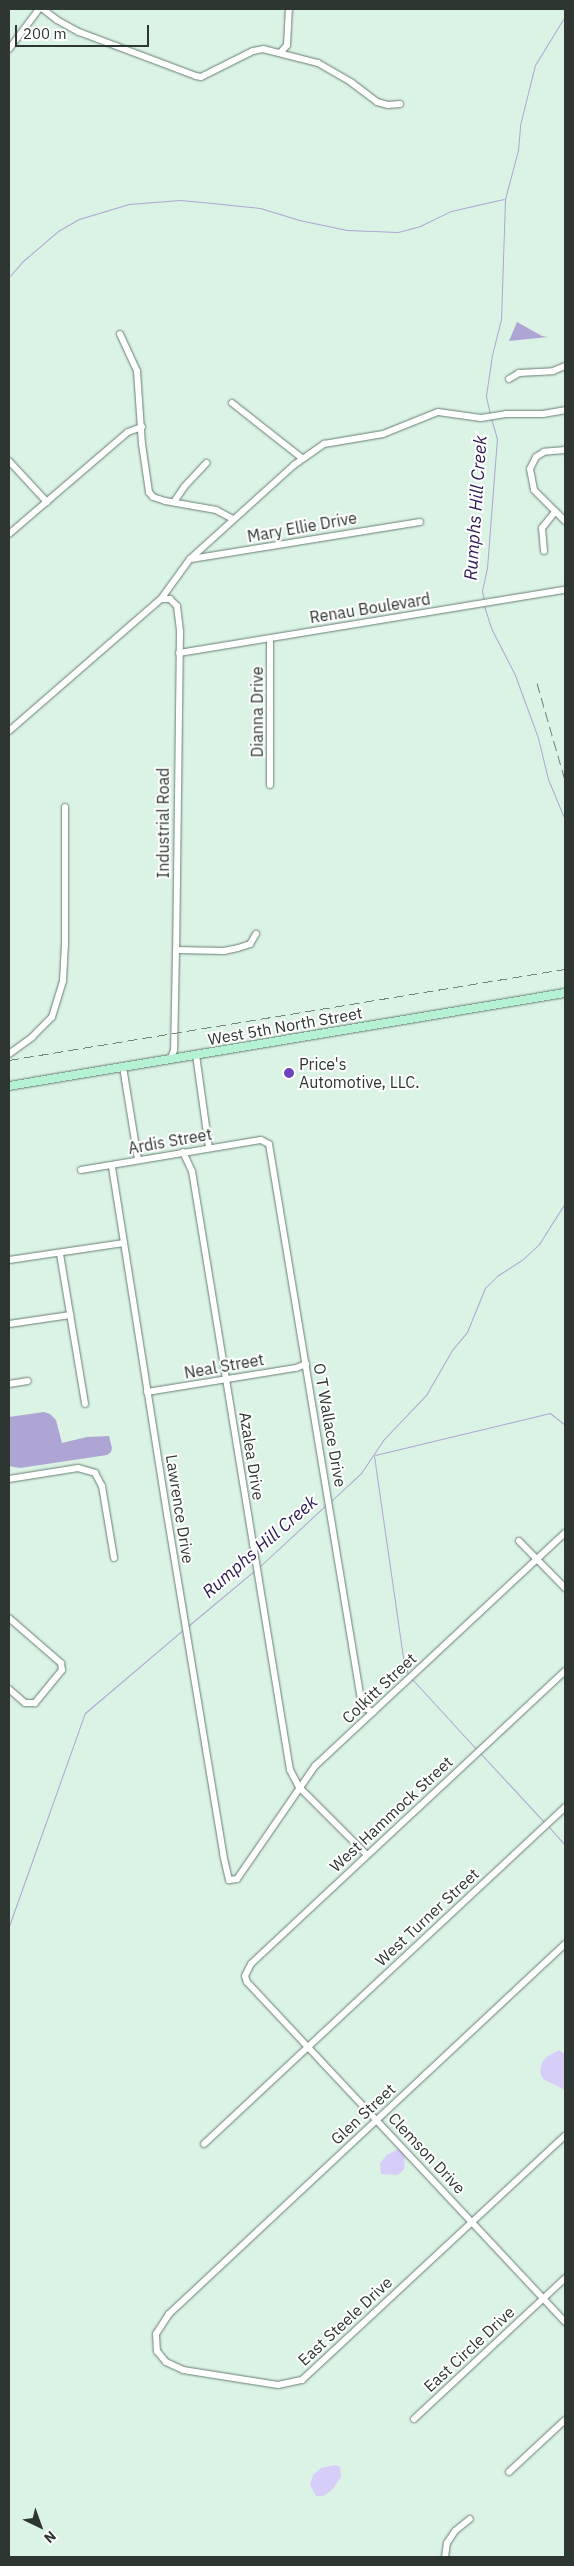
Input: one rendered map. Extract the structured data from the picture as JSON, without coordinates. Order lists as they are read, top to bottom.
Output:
{
  "streets": {
    "main road": ["West 5th North Street"],
    "street": [
      "Mary Ellie Drive",
      "Renau Boulevard",
      "Dianna Drive",
      "Industrial Road",
      "Ardis Street",
      "Neal Street",
      "O T Wallace Drive",
      "Azalea Drive",
      "Lawrence Drive",
      "Colkitt Street",
      "West Hammock Street",
      "West Turner Street",
      "Glen Street",
      "Clemson Drive",
      "East Steele Drive",
      "East Circle Drive"
    ]
  },
  "crossings": [
    ["Renau Boulevard", "Dianna Drive"],
    ["Renau Boulevard", "Industrial Road"],
    ["Industrial Road", "West 5th North Street"],
    ["Ardis Street", "O T Wallace Drive"],
    ["Ardis Street", "Azalea Drive"],
    ["Ardis Street", "Lawrence Drive"],
    ["Neal Street", "O T Wallace Drive"],
    ["Neal Street", "Azalea Drive"],
    ["Neal Street", "Lawrence Drive"],
    ["O T Wallace Drive", "Colkitt Street"],
    ["Azalea Drive", "Colkitt Street"],
    ["Azalea Drive", "West Hammock Street"],
    ["Lawrence Drive", "Colkitt Street"],
    ["West Hammock Street", "Clemson Drive"],
    ["West Turner Street", "Clemson Drive"],
    ["Glen Street", "Clemson Drive"],
    ["Glen Street", "East Steele Drive"],
    ["Clemson Drive", "East Steele Drive"],
    ["Clemson Drive", "East Circle Drive"]
  ],
  "water": ["Rumphs Hill Creek"],
  "places": ["Price's Automotive, LLC."],
  "scale_bar": "200 m",
  "north": "bottom right"
}
